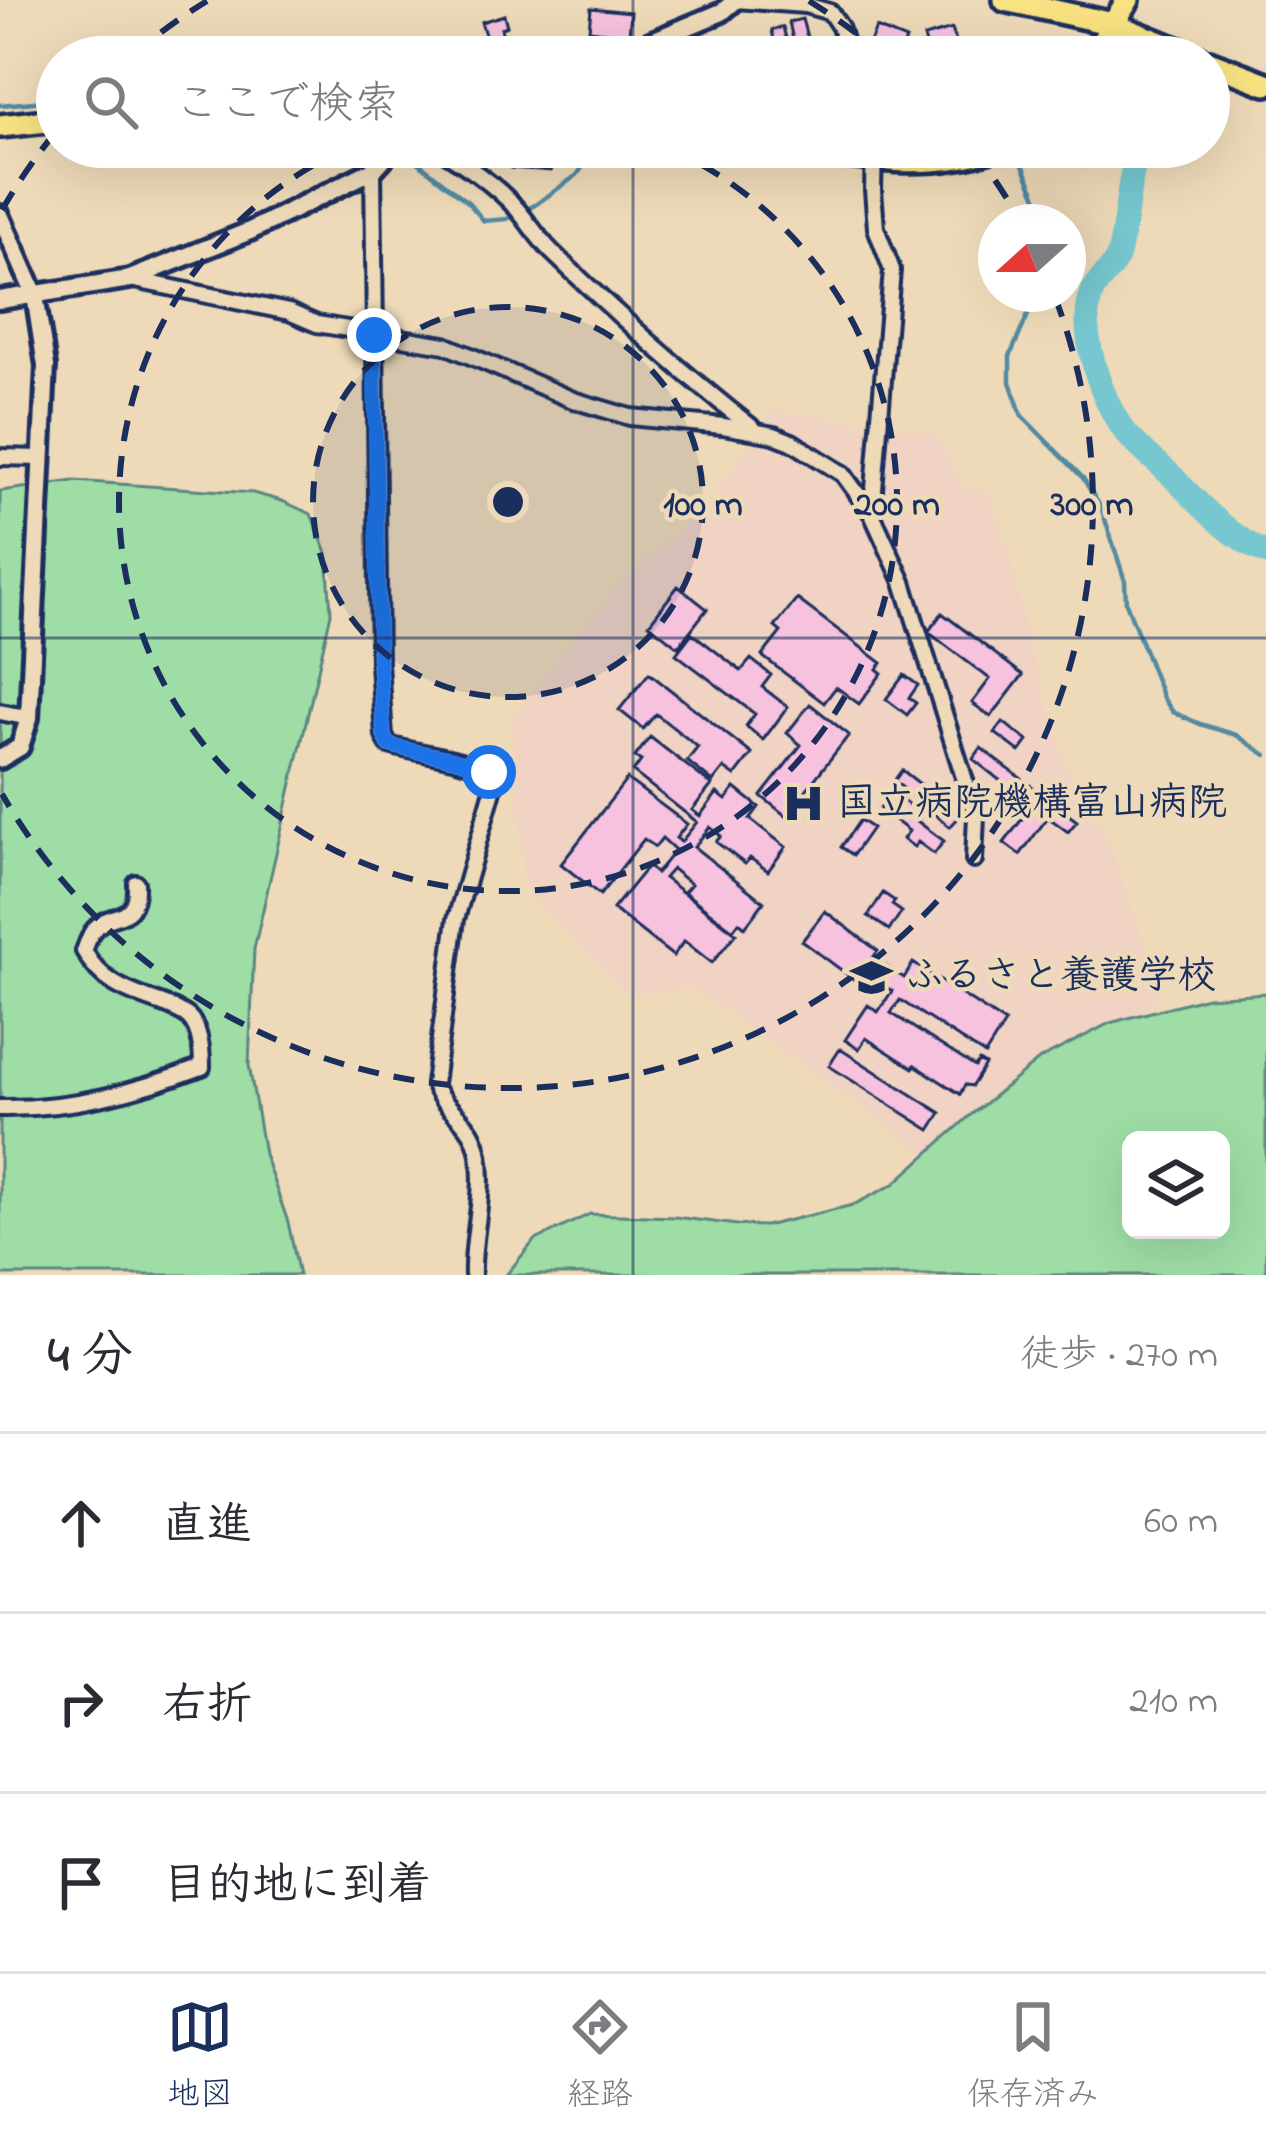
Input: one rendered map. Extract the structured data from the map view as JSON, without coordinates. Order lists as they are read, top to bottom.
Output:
{
  "places": {
    "hospital": ["国立病院機構富山病院"],
    "school or university": ["ふるさと養護学校"]
  },
  "north": "left",
  "page": {
    "search": "ここで検索",
    "heading": ["4 分", "徒歩 · 270 m"],
    "list": [
      ["直進", "60 m"],
      ["右折", "210 m"],
      "目的地に到着"
    ],
    "nav": ["地図", "経路", "保存済み"]
  },
  "rings": ["100 m", "200 m", "300 m"]
}
